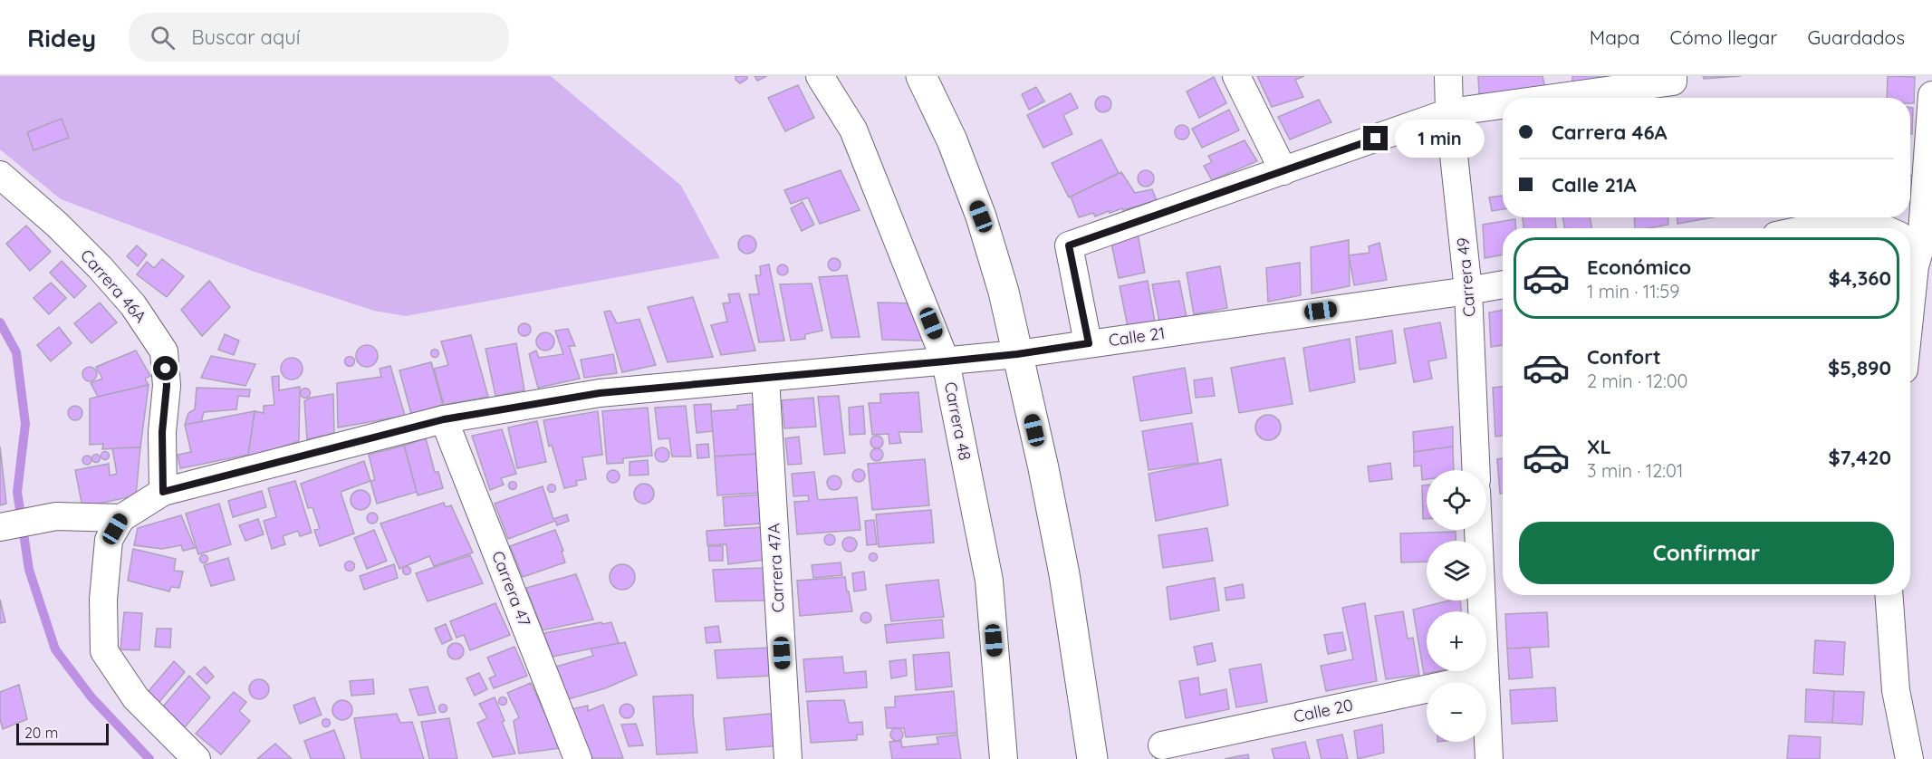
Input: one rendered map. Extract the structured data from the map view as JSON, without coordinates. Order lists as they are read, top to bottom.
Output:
{
  "streets": {
    "street": [
      "Carrera 49",
      "Carrera 46A",
      "Calle 21",
      "Carrera 48",
      "Carrera 47A",
      "Carrera 47",
      "Calle 20"
    ]
  },
  "crossings": [
    ["Carrera 49", "Calle 21"],
    ["Carrera 46A", "Calle 21"],
    ["Calle 21", "Carrera 48"],
    ["Calle 21", "Carrera 47A"],
    ["Calle 21", "Carrera 47"]
  ],
  "scale_bar": "20 m",
  "page": {
    "header": "Ridey",
    "search": "Buscar aquí",
    "nav": ["Mapa", "Cómo llegar", "Guardados"],
    "banner": ["Carrera 46A", "Calle 21A"],
    "bubble": "1 min",
    "list": [
      {
        "name": "Económico",
        "note": "1 min · 11:59",
        "value": "$4,360"
      },
      {
        "name": "Confort",
        "note": "2 min · 12:00",
        "value": "$5,890"
      },
      {
        "name": "XL",
        "note": "3 min · 12:01",
        "value": "$7,420"
      }
    ],
    "map_buttons": ["+", "−"],
    "buttons": "Confirmar",
    "scale": "20 m"
  }
}
